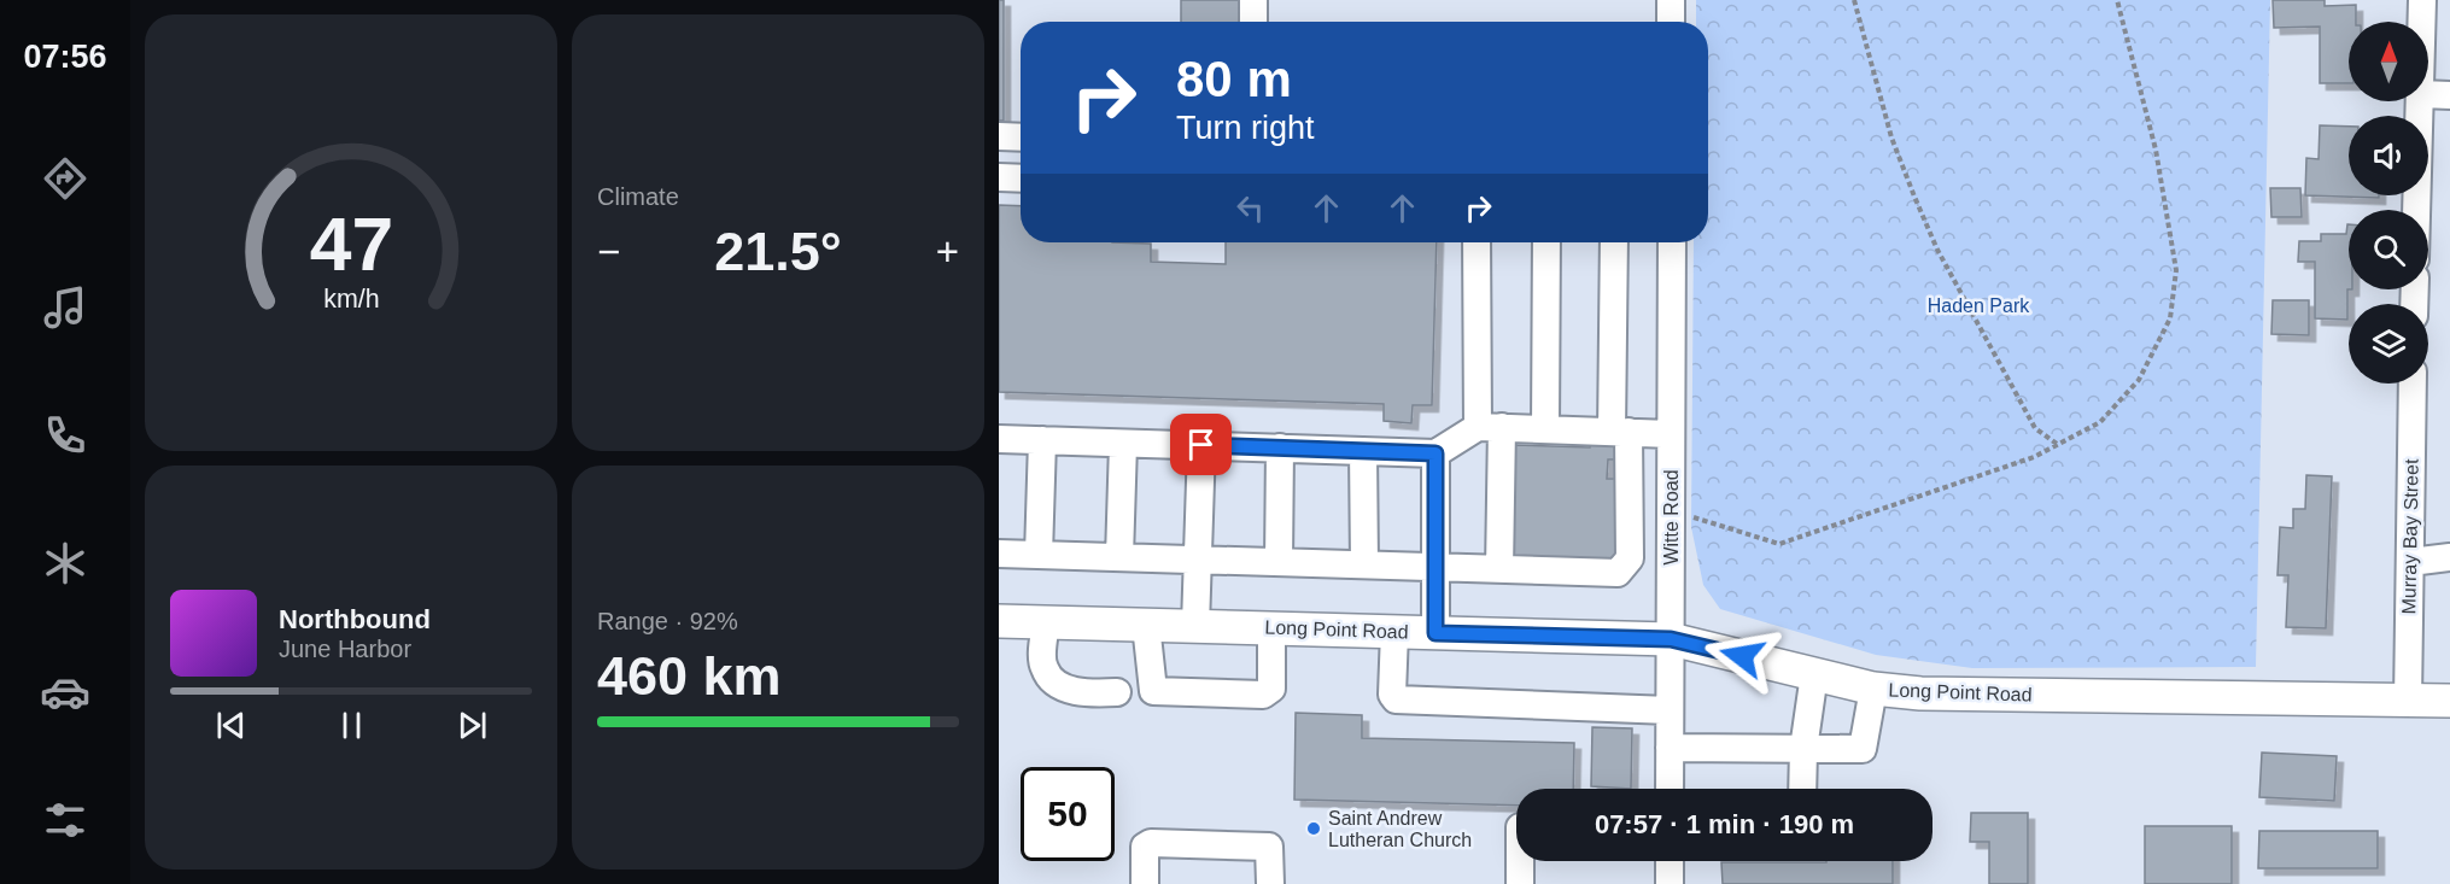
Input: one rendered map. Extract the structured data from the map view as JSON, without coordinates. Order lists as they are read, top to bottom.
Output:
{
  "streets": {
    "main road": ["Long Point Road"],
    "street": ["Witte Road", "Murray Bay Street"]
  },
  "crossings": [
    ["Witte Road", "Long Point Road"],
    ["Murray Bay Street", "Long Point Road"]
  ],
  "parks": ["Haden Park"],
  "places": ["Saint Andrew Lutheran Church"],
  "north": "top",
  "page": {
    "tabs": "07:56",
    "tile": [
      "Climate",
      ["Range · 92%", "460 km"]
    ],
    "turn": ["80 m", "Turn right"],
    "heat": ["−", "21.5°", "+"],
    "song": ["Northbound", "June Harbor"],
    "limit": "50",
    "trip": "07:57 · 1 min · 190 m",
    "gauge": ["47", "km/h"]
  }
}
